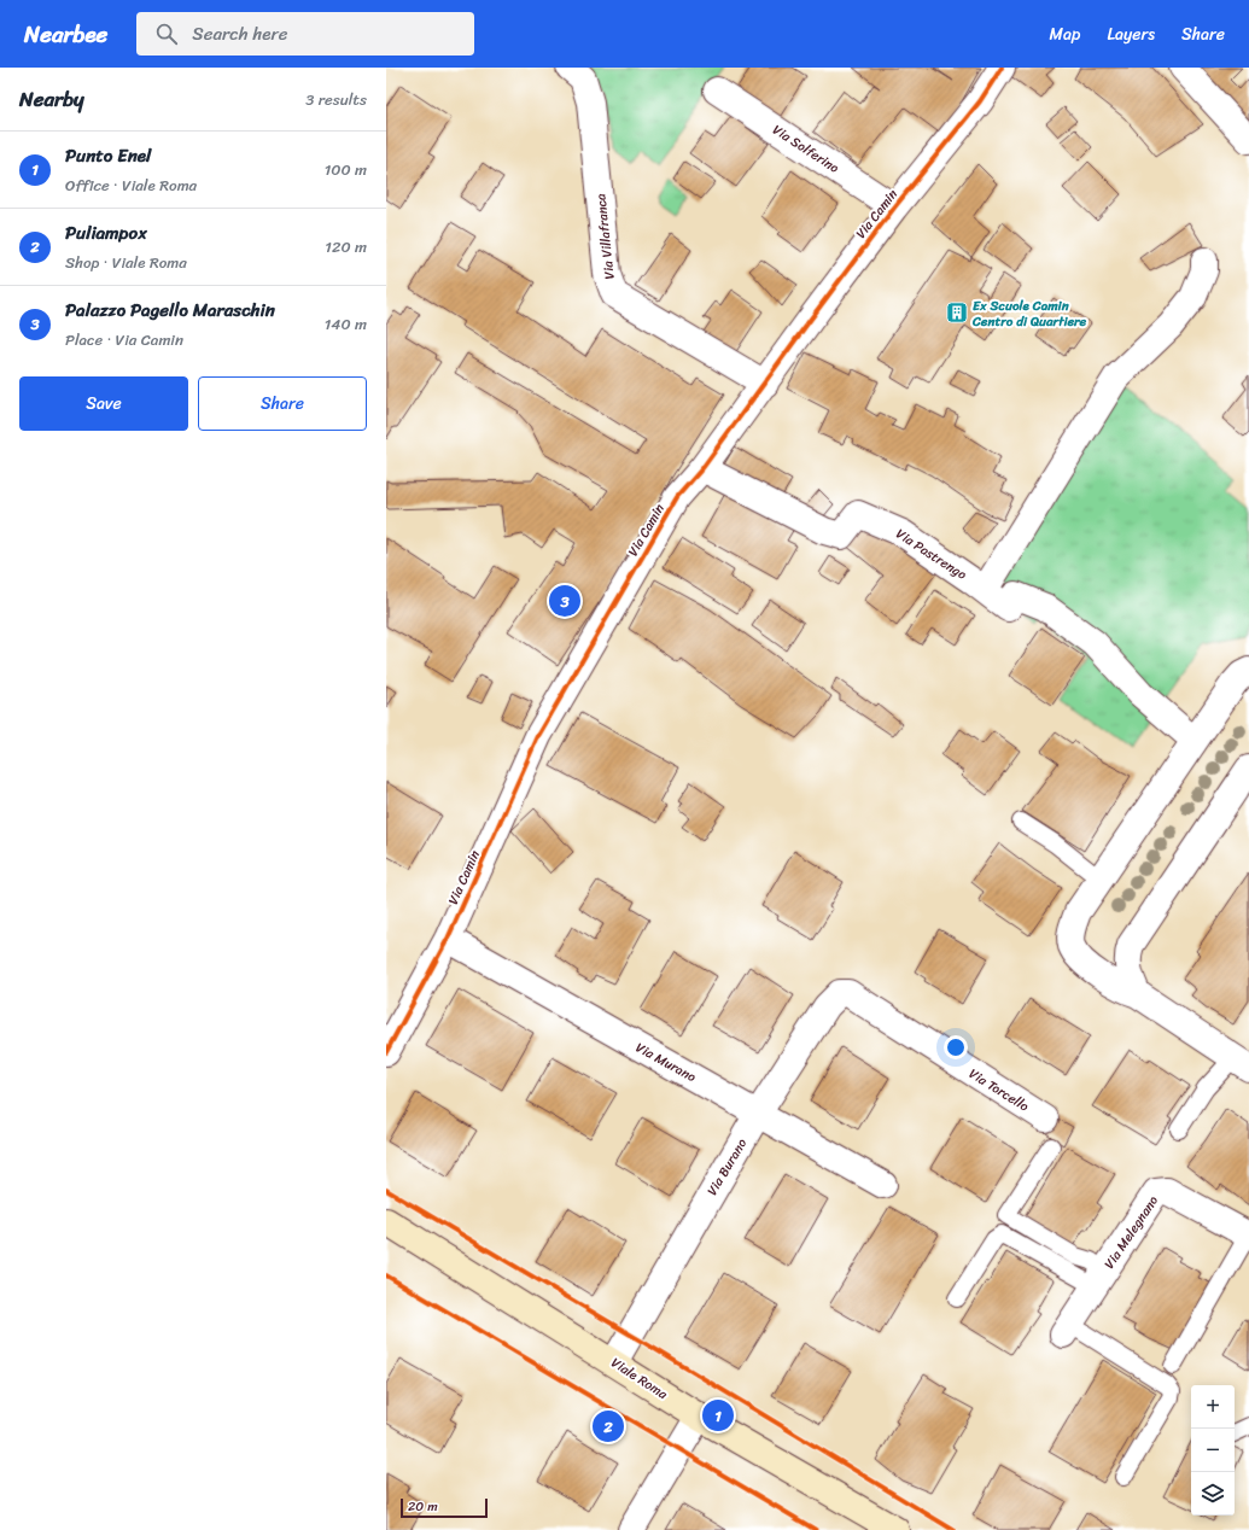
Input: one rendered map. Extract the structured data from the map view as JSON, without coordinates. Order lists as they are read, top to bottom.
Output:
{
  "streets": {
    "main road": ["Viale Roma"],
    "street": [
      "Via Solferino",
      "Via Camin",
      "Via Villafranca",
      "Via Pastrengo",
      "Via Murano",
      "Via Torcello",
      "Via Burano",
      "Via Melegnano"
    ]
  },
  "crossings": [
    ["Via Solferino", "Via Camin"],
    ["Via Camin", "Via Villafranca"],
    ["Via Camin", "Via Pastrengo"],
    ["Via Camin", "Via Murano"],
    ["Via Murano", "Via Burano"],
    ["Via Torcello", "Via Burano"],
    ["Via Burano", "Viale Roma"]
  ],
  "places": {
    "building": ["Ex Scuole Camin Centro di Quartiere"]
  },
  "scale_bar": "20 m",
  "page": {
    "header": "Nearbee",
    "search": "Search here",
    "nav": ["Map", "Layers", "Share"],
    "heading": ["Nearby", "3 results"],
    "list": [
      {
        "mark": "1",
        "name": "Punto Enel",
        "note": "Office · Viale Roma",
        "value": "100 m"
      },
      {
        "mark": "2",
        "name": "Puliampox",
        "note": "Shop · Viale Roma",
        "value": "120 m"
      },
      {
        "mark": "3",
        "name": "Palazzo Pagello Maraschin",
        "note": "Place · Via Camin",
        "value": "140 m"
      }
    ],
    "buttons": ["Save", "Share"],
    "pins": ["3", "1", "2"],
    "map_buttons": ["+", "−"],
    "scale": "20 m"
  }
}
